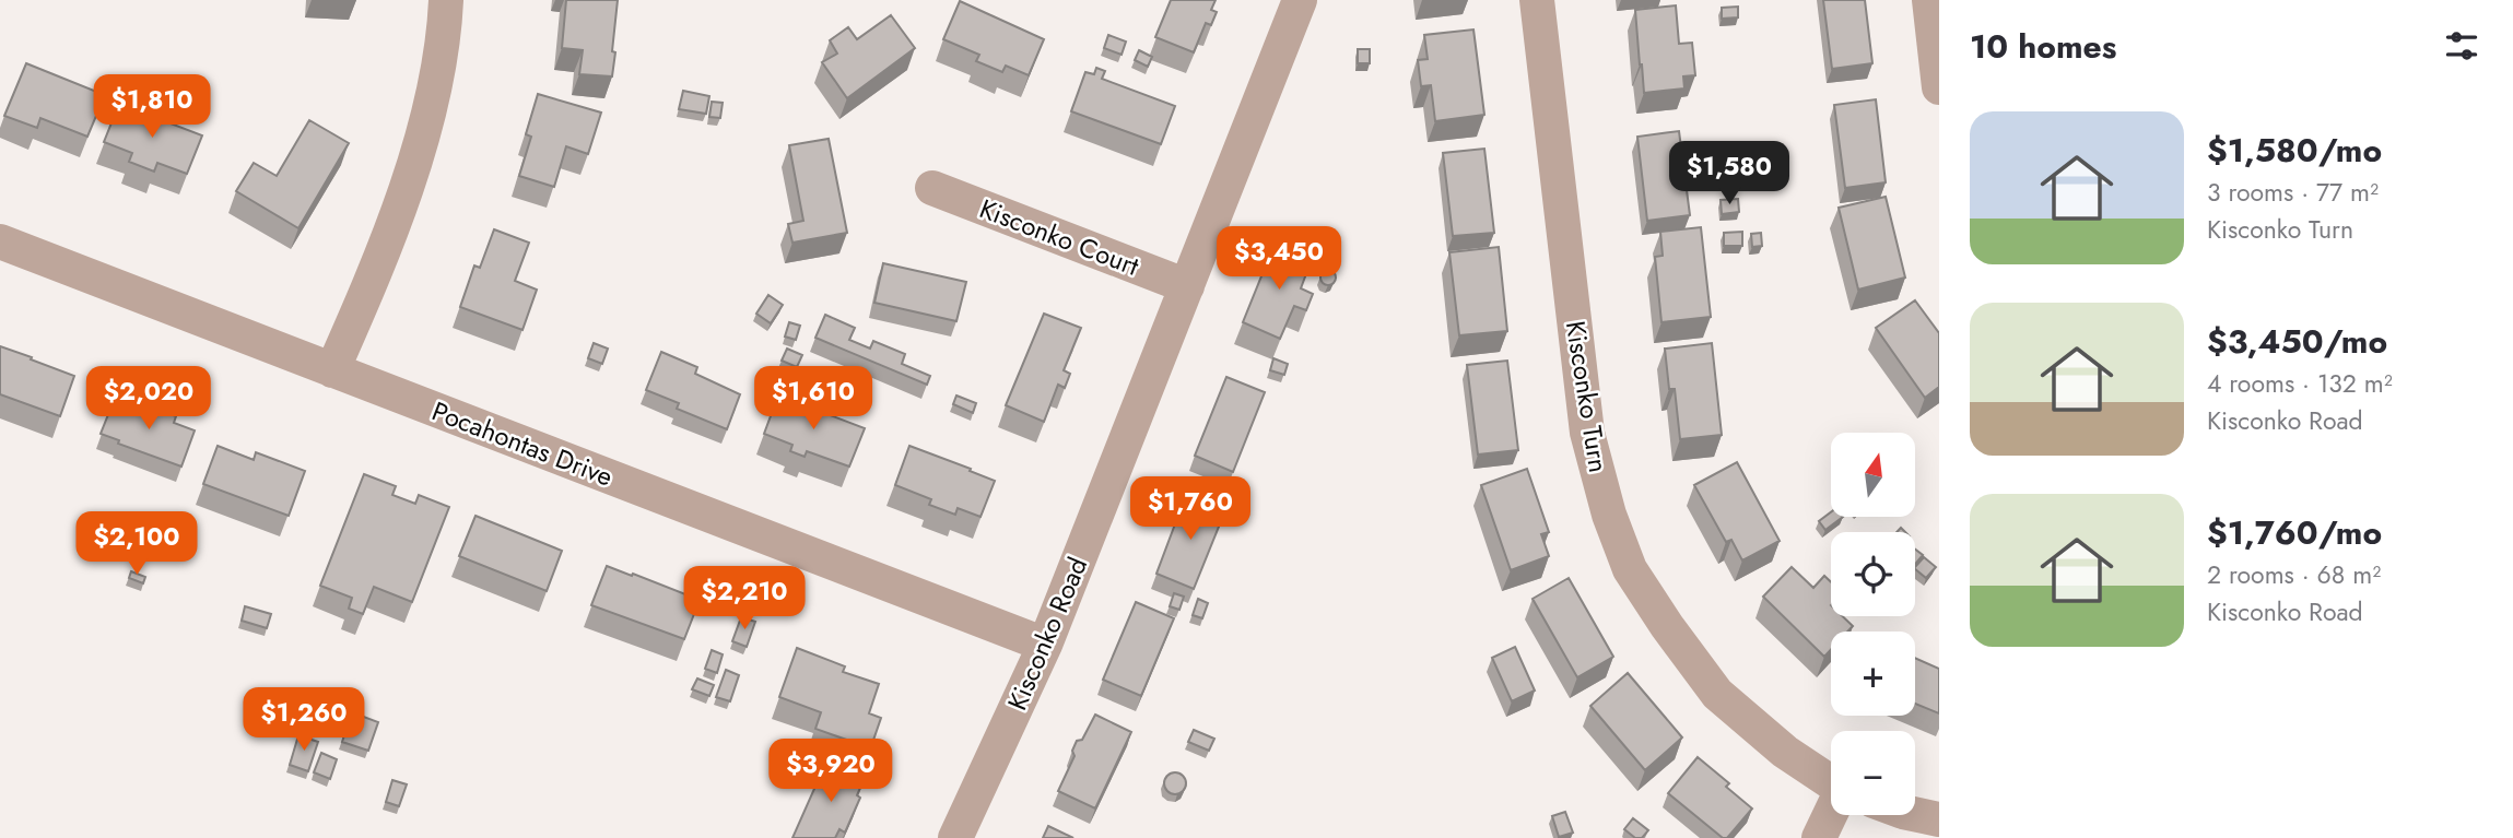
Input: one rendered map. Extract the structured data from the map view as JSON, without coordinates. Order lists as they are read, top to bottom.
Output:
{
  "streets": {
    "street": [
      "Kisconko Court",
      "Kisconko Turn",
      "Pocahontas Drive",
      "Kisconko Road"
    ]
  },
  "crossings": [
    ["Kisconko Court", "Kisconko Road"],
    ["Pocahontas Drive", "Kisconko Road"]
  ],
  "north": "top",
  "page": {
    "heading": "10 homes",
    "price": [
      "$1,810",
      "$1,580",
      "$3,450",
      "$2,020",
      "$1,610",
      "$1,760",
      "$2,100",
      "$2,210",
      "$1,260",
      "$3,920"
    ],
    "list": [
      {
        "name": "$1,580/mo",
        "note": "3 rooms · 77 m² · Kisconko Turn"
      },
      {
        "name": "$3,450/mo",
        "note": "4 rooms · 132 m² · Kisconko Road"
      },
      {
        "name": "$1,760/mo",
        "note": "2 rooms · 68 m² · Kisconko Road"
      }
    ],
    "map_buttons": ["+", "−"]
  }
}
